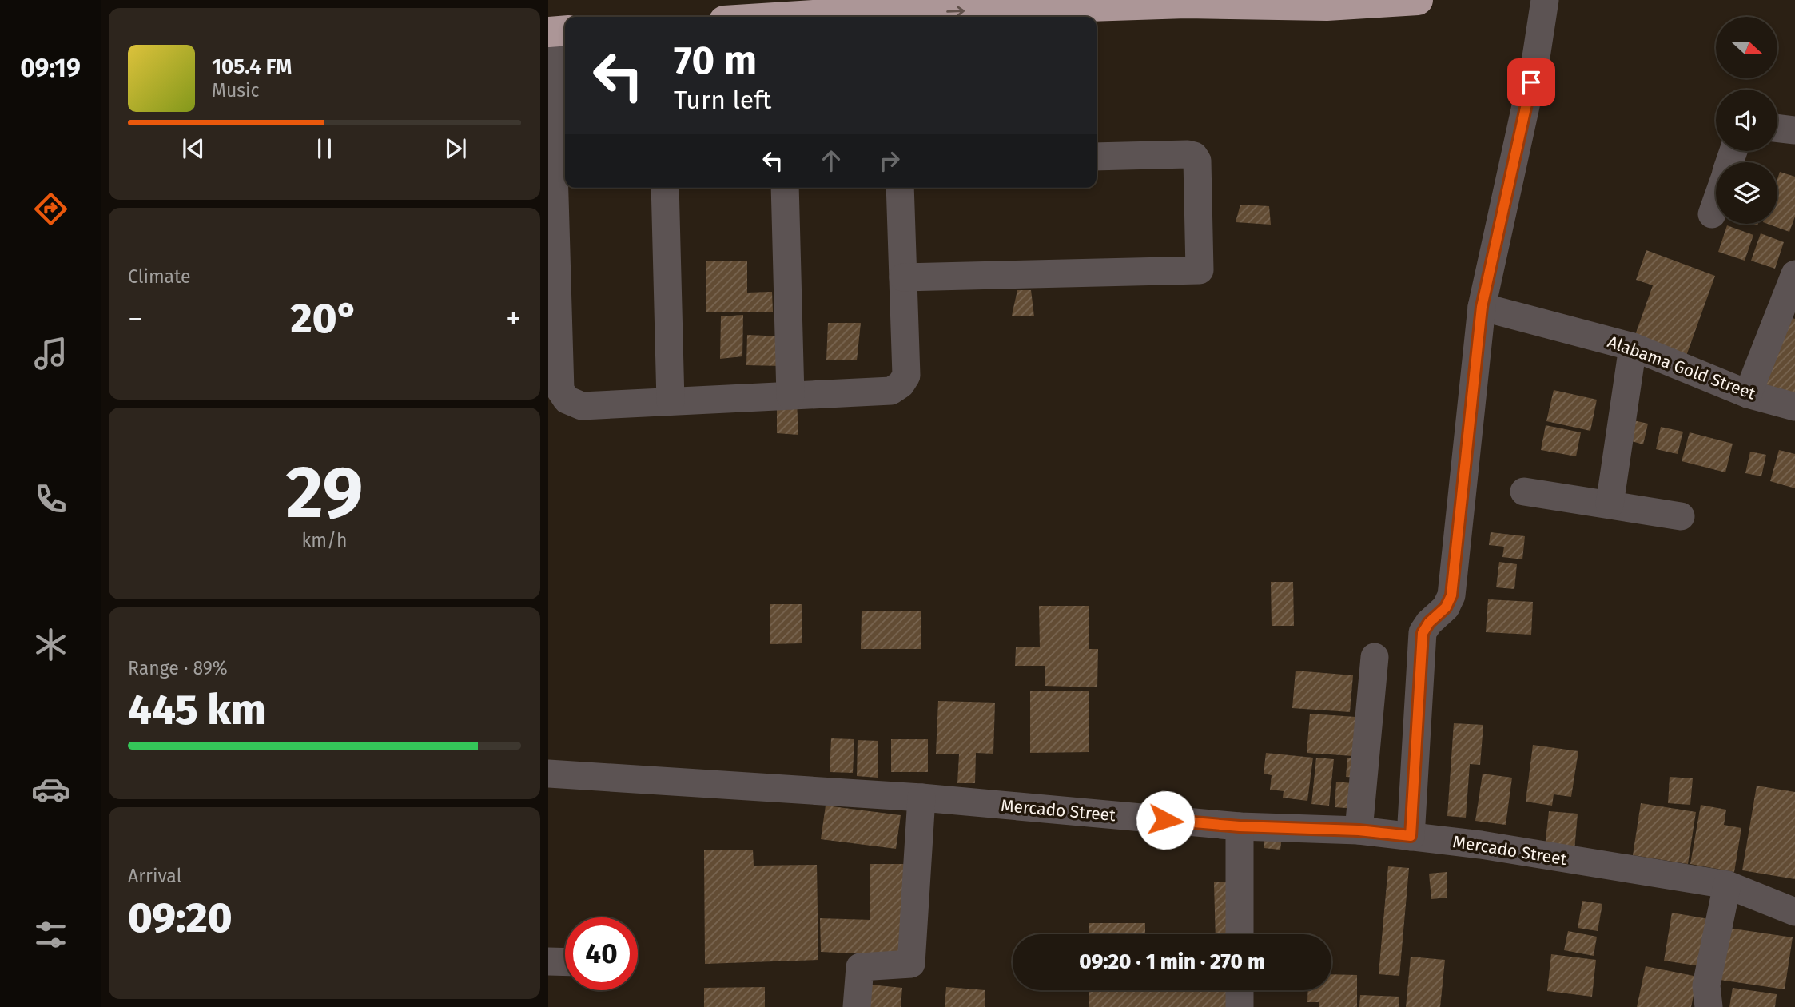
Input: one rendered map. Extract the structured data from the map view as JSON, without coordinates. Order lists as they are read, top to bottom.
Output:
{
  "streets": {
    "street": ["Alabama Gold Street", "Mercado Street"]
  },
  "north": "right",
  "page": {
    "tabs": "09:19",
    "turn": ["70 m", "Turn left"],
    "song": ["105.4 FM", "Music"],
    "tile": [
      "Climate",
      ["29", "km/h"],
      ["Range · 89%", "445 km"],
      ["Arrival", "09:20"]
    ],
    "heat": ["−", "20°", "+"],
    "limit": "40",
    "trip": "09:20 · 1 min · 270 m"
  }
}
